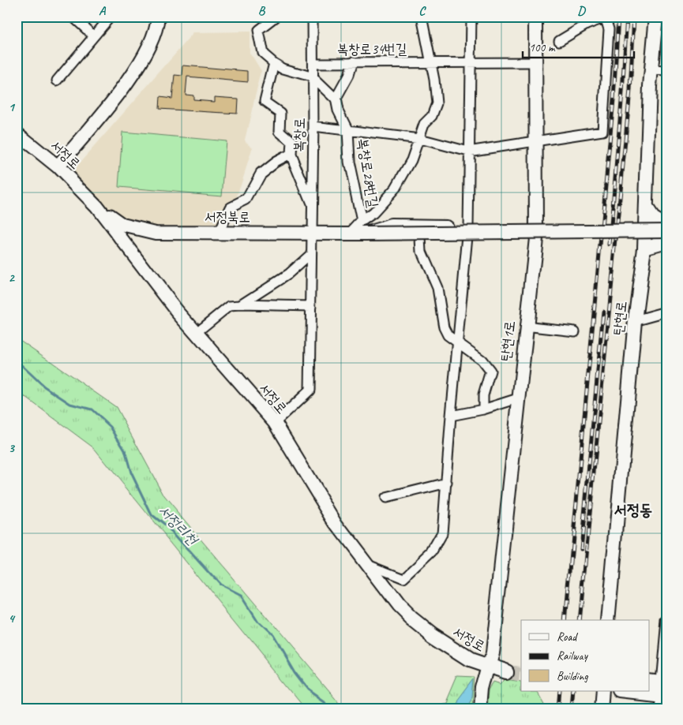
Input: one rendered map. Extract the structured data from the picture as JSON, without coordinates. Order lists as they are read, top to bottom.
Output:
{
  "streets": {
    "street": [
      "복창로34번길",
      "복창로",
      "서정로",
      "복창로28번길",
      "서정북로",
      "탄현로",
      "탄현1로"
    ]
  },
  "crossings": [
    ["복창로34번길", "복창로"],
    ["복창로34번길", "복창로28번길"],
    ["복창로34번길", "탄현1로"],
    ["복창로", "서정로"],
    ["복창로", "복창로28번길"],
    ["복창로", "서정북로"],
    ["서정로", "서정북로"],
    ["서정로", "탄현1로"],
    ["복창로28번길", "서정북로"],
    ["복창로28번길", "탄현1로"]
  ],
  "districts": ["서정동"],
  "water": ["서정리천"],
  "legend": ["Road", "Railway", "Building"],
  "scale_bar": "100 m",
  "grid": {
    "columns": [
      "A",
      "B",
      "C",
      "D"
    ],
    "rows": [
      "1",
      "2",
      "3",
      "4"
    ]
  }
}
